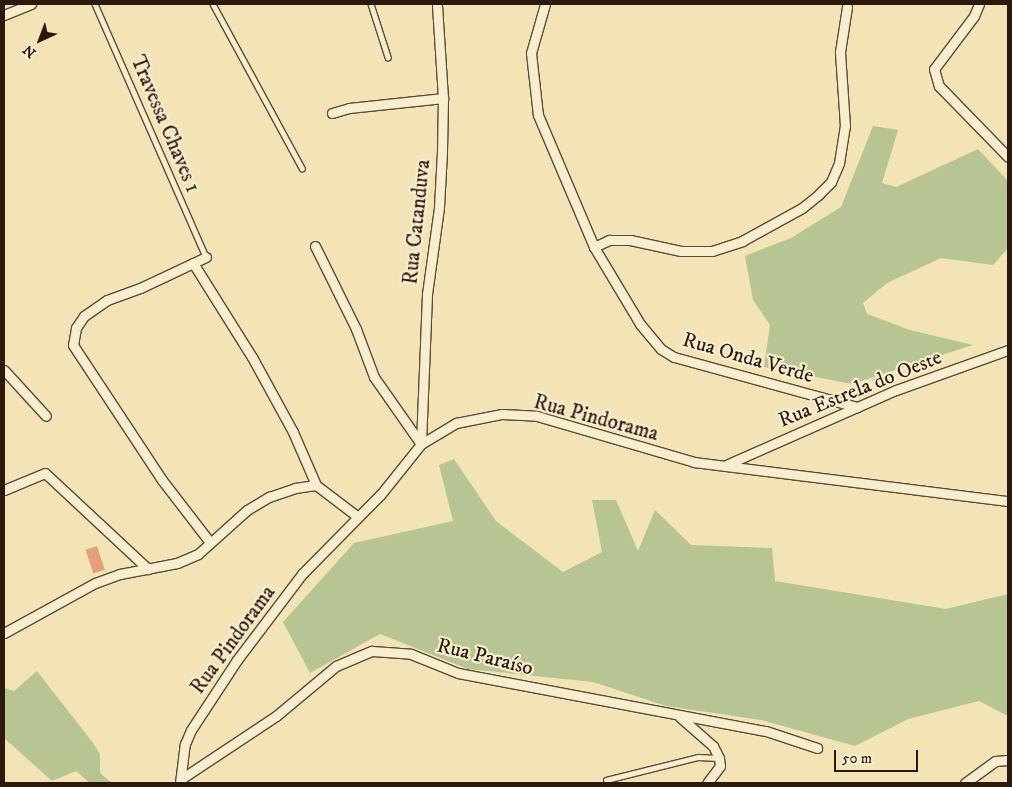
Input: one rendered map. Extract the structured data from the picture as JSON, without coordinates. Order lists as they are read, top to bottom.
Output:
{
  "streets": {
    "street": [
      "Rua Catanduva",
      "Rua Onda Verde",
      "Rua Estrela do Oeste",
      "Rua Pindorama",
      "Rua Paraíso"
    ],
    "lane": ["Travessa Chaves 1"]
  },
  "crossings": [
    ["Rua Catanduva", "Rua Pindorama"],
    ["Rua Onda Verde", "Rua Estrela do Oeste"],
    ["Rua Estrela do Oeste", "Rua Pindorama"],
    ["Rua Pindorama", "Rua Paraíso"]
  ],
  "scale_bar": "50 m",
  "north": "bottom left"
}
